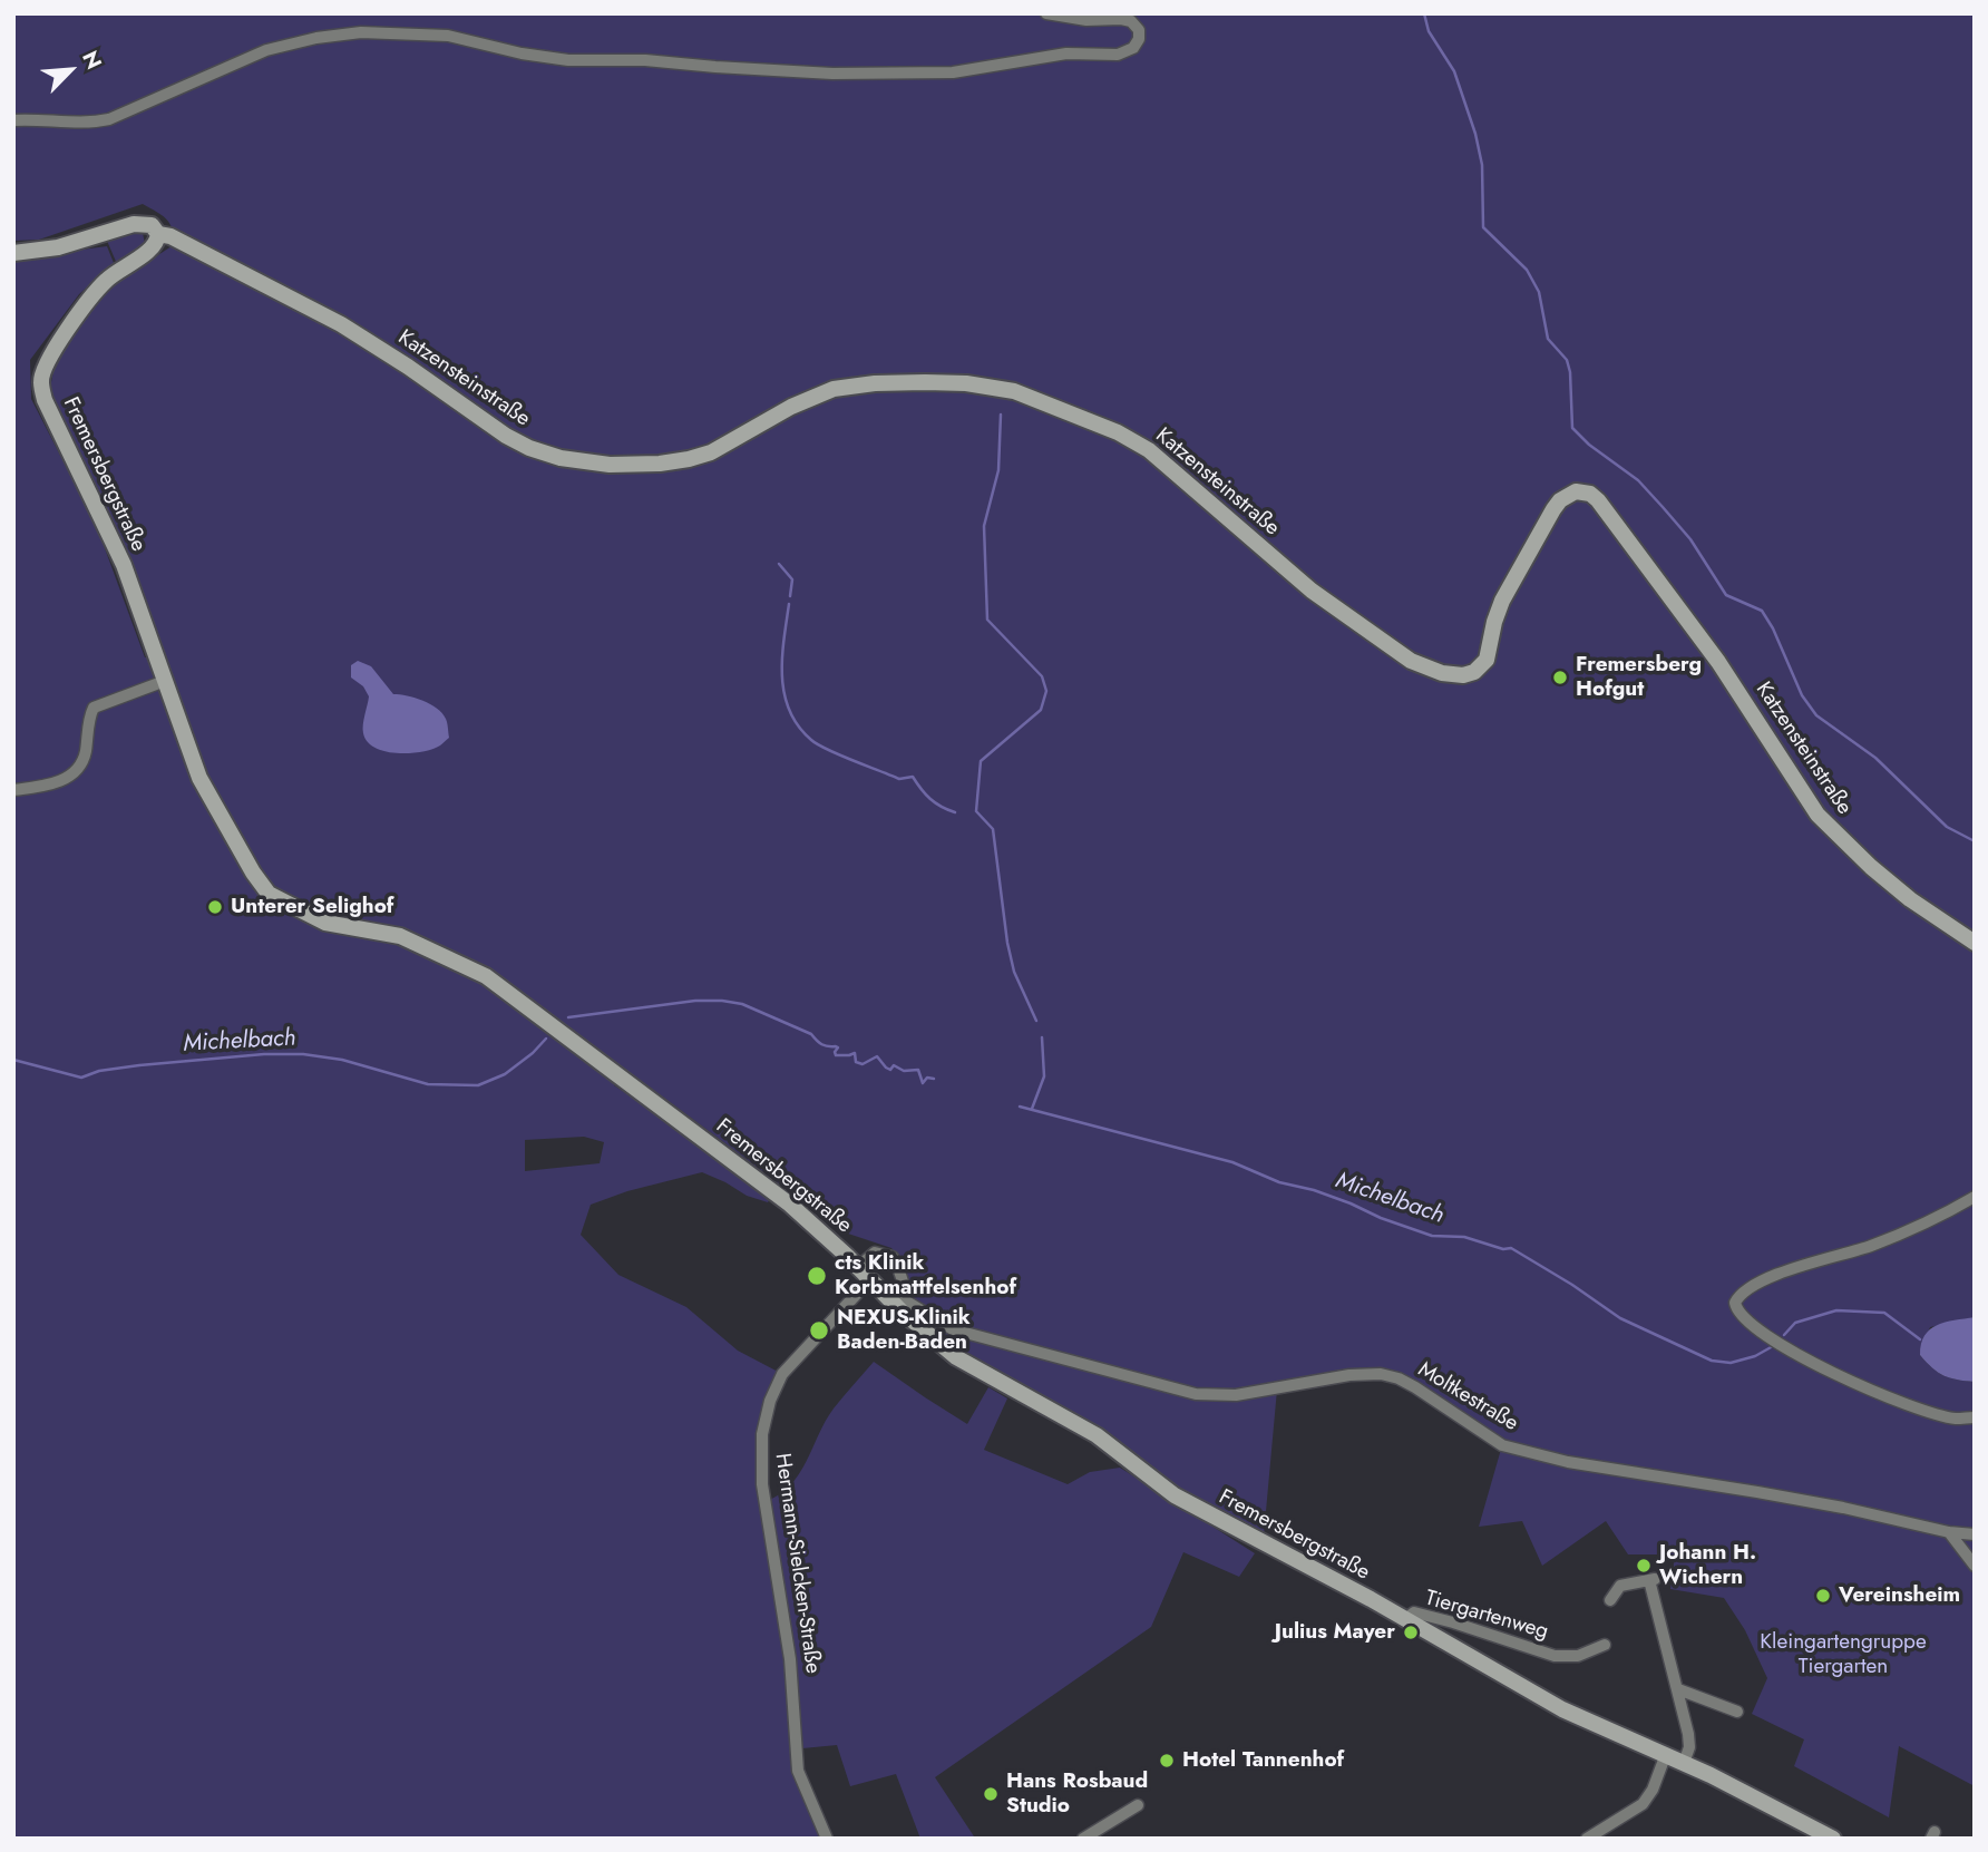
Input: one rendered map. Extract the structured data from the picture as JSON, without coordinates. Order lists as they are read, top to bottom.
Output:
{
  "streets": {
    "main road": ["Katzensteinstraße", "Fremersbergstraße"],
    "street": ["Moltkestraße", "Hermann-Sielcken-Straße", "Tiergartenweg"]
  },
  "crossings": [
    ["Katzensteinstraße", "Fremersbergstraße"],
    ["Fremersbergstraße", "Moltkestraße"],
    ["Fremersbergstraße", "Hermann-Sielcken-Straße"],
    ["Fremersbergstraße", "Tiergartenweg"]
  ],
  "water": ["Michelbach"],
  "parks": ["Kleingartengruppe Tiergarten"],
  "places": [
    "Fremersberg Hofgut",
    "Unterer Selighof",
    "cts Klinik Korbmattfelsenhof",
    "NEXUS-Klinik Baden-Baden",
    "Johann H. Wichern",
    "Vereinsheim",
    "Julius Mayer",
    "Hotel Tannenhof",
    "Hans Rosbaud Studio"
  ],
  "north": "top right"
}
